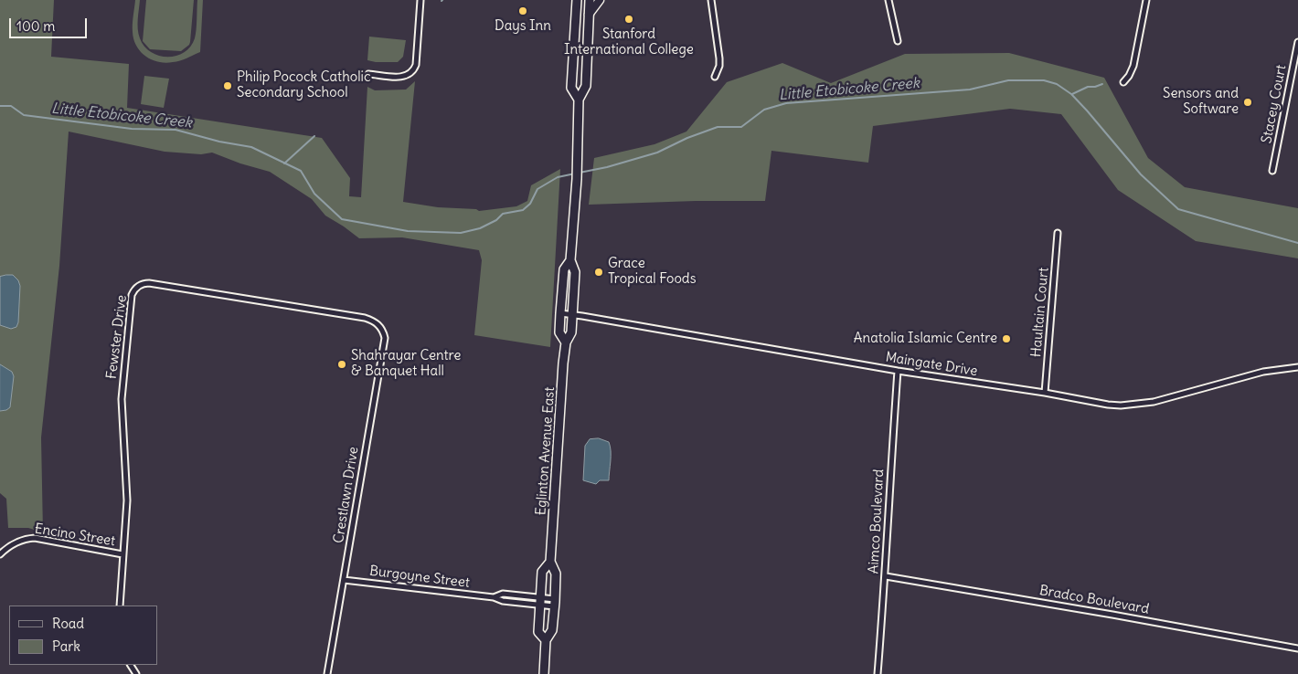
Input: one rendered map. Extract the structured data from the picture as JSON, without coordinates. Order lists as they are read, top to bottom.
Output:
{
  "streets": {
    "main road": ["Eglinton Avenue East"],
    "street": [
      "Stacey Court",
      "Haultain Court",
      "Fewster Drive",
      "Maingate Drive",
      "Crestlawn Drive",
      "Aimco Boulevard",
      "Encino Street",
      "Burgoyne Street",
      "Bradco Boulevard"
    ]
  },
  "crossings": [
    ["Haultain Court", "Maingate Drive"],
    ["Fewster Drive", "Crestlawn Drive"],
    ["Fewster Drive", "Encino Street"],
    ["Maingate Drive", "Eglinton Avenue East"],
    ["Maingate Drive", "Aimco Boulevard"],
    ["Eglinton Avenue East", "Burgoyne Street"],
    ["Crestlawn Drive", "Burgoyne Street"],
    ["Aimco Boulevard", "Bradco Boulevard"]
  ],
  "water": ["Little Etobicoke Creek"],
  "places": [
    "Days Inn",
    "Stanford International College",
    "Philip Pocock Catholic Secondary School",
    "Sensors and Software",
    "Grace Tropical Foods",
    "Anatolia Islamic Centre",
    "Shahrayar Centre & Banquet Hall"
  ],
  "legend": ["Road", "Park"],
  "scale_bar": "100 m"
}
